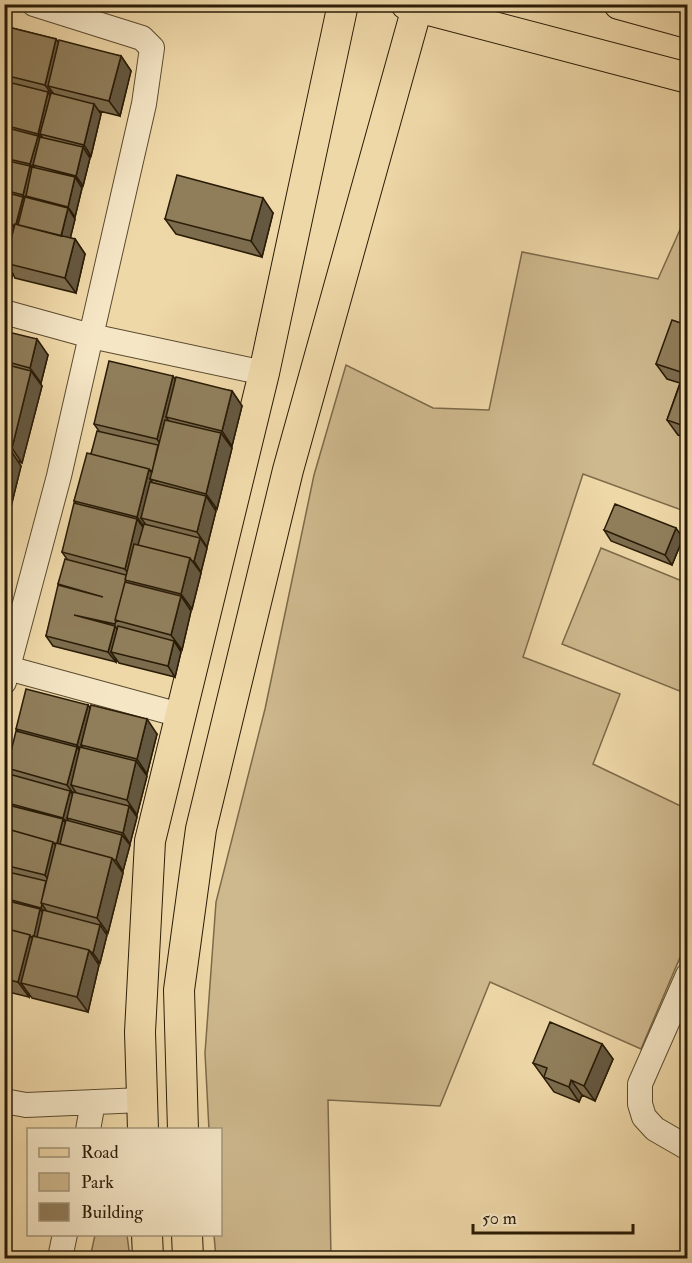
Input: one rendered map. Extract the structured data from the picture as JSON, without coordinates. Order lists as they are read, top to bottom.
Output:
{
  "legend": ["Road", "Park", "Building"],
  "scale_bar": "50 m"
}
